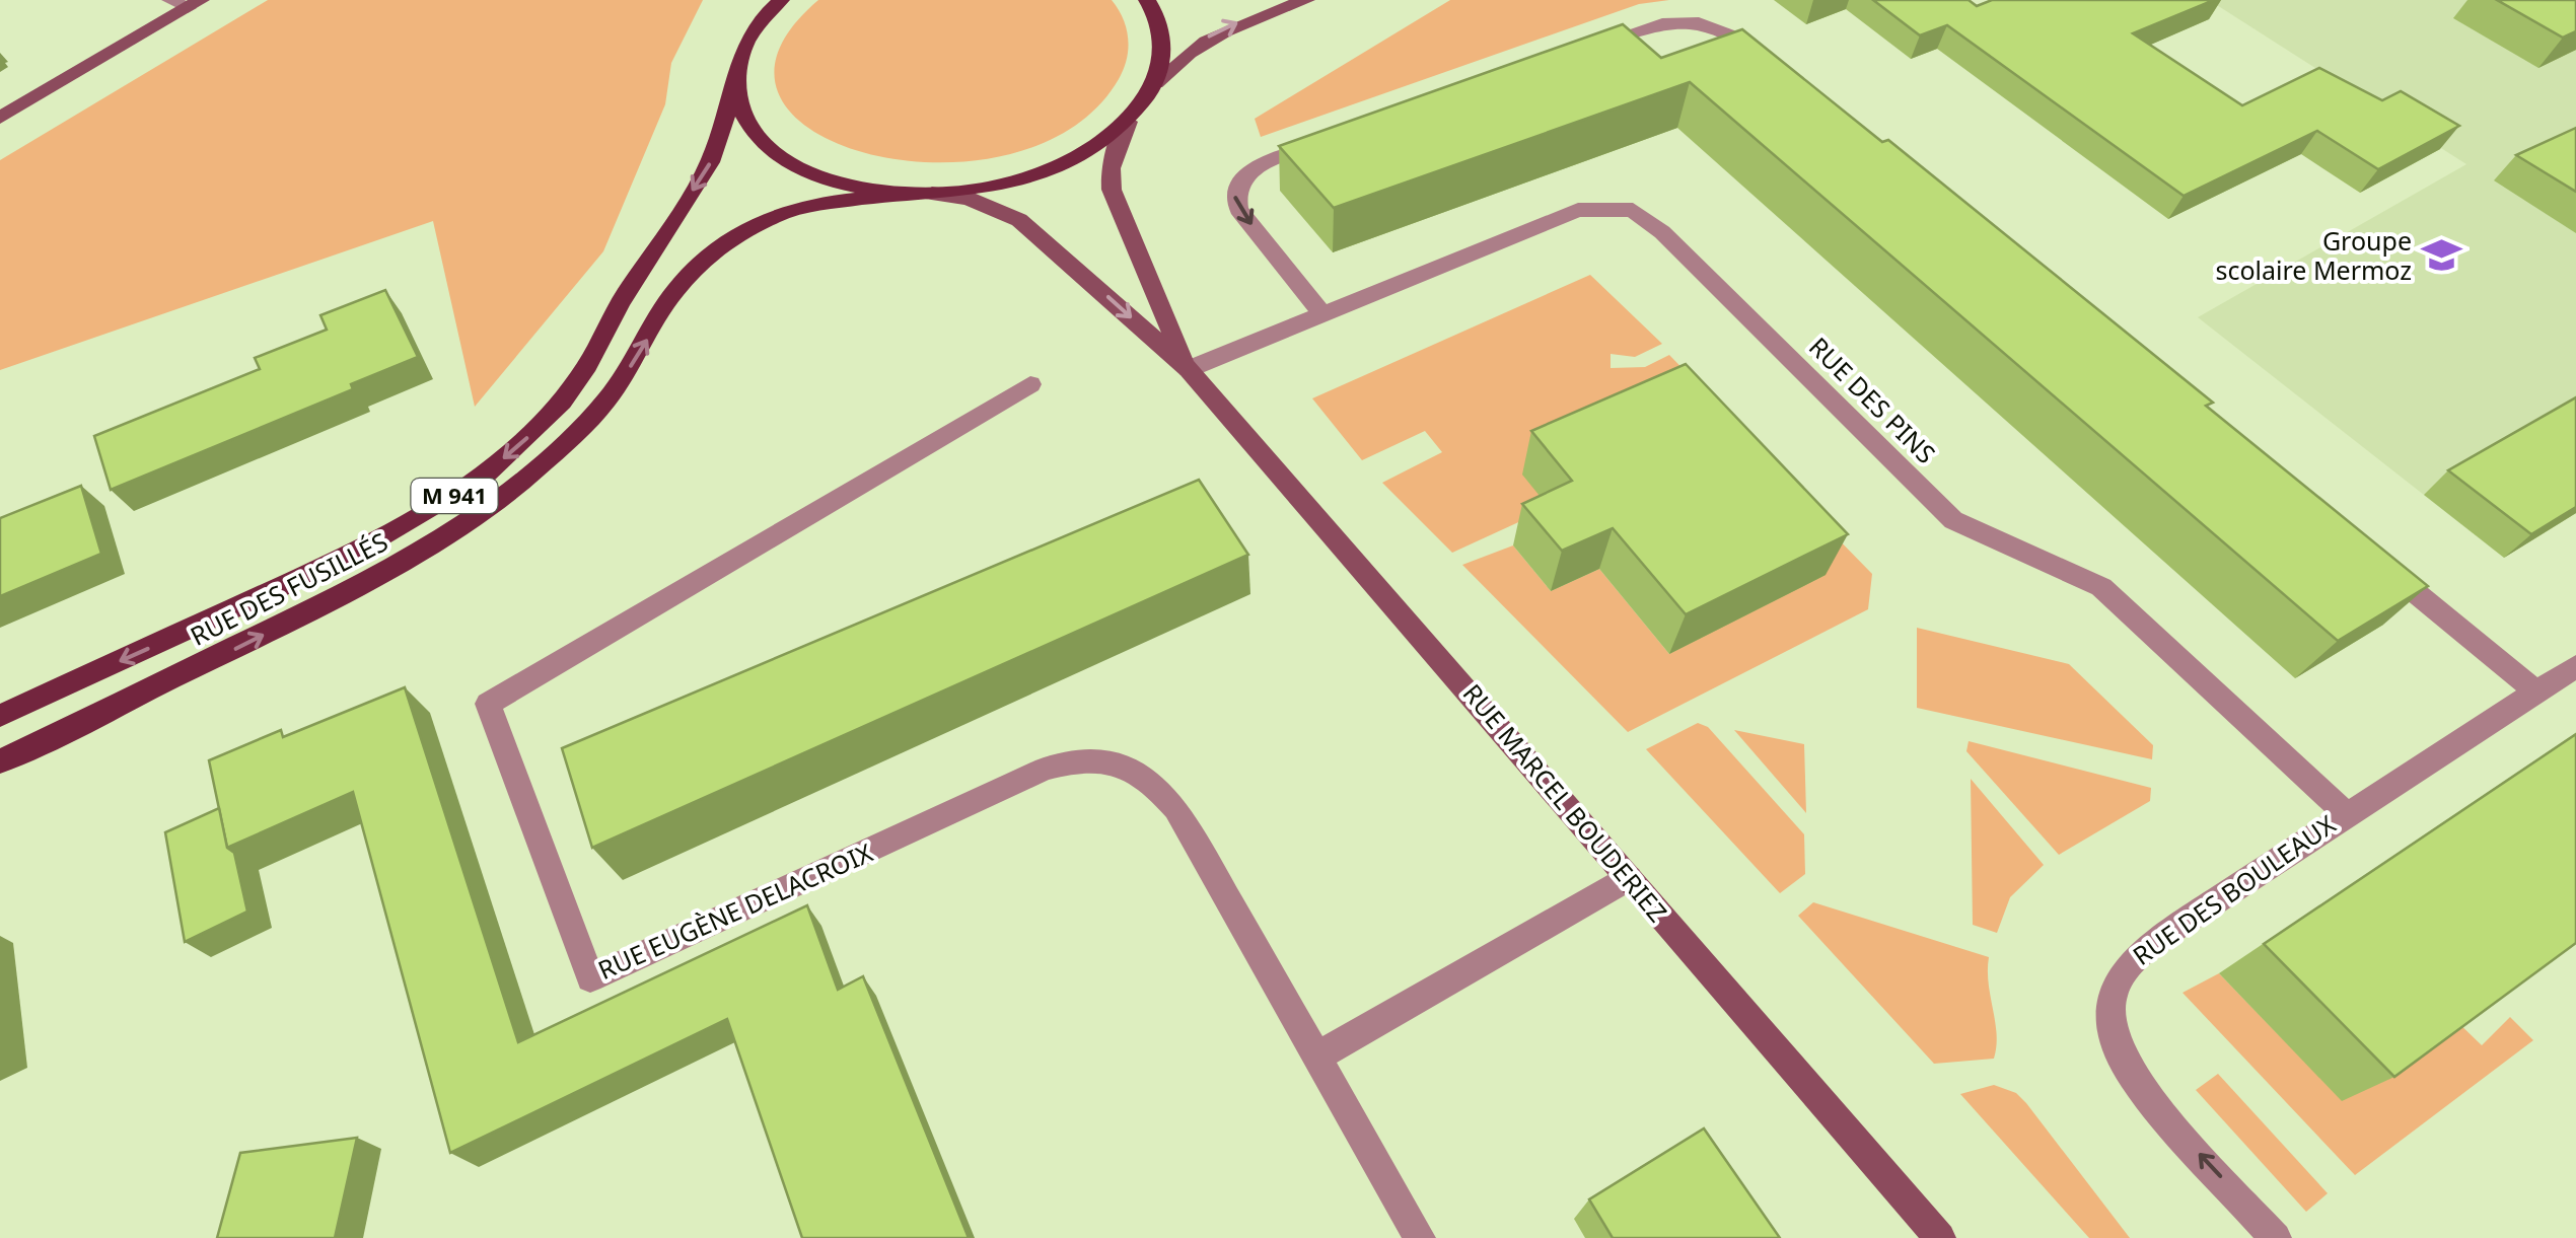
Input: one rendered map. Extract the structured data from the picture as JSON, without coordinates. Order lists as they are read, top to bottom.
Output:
{
  "streets": {
    "main road": ["M 941", "RUE DES FUSILLÉS", "RUE MARCEL BOUDERIEZ"],
    "street": ["RUE DES PINS", "RUE DES BOULEAUX", "RUE EUGÈNE DELACROIX"]
  },
  "crossings": [
    ["RUE DES PINS", "RUE MARCEL BOUDERIEZ"],
    ["RUE DES PINS", "RUE DES BOULEAUX"]
  ],
  "places": {
    "school or university": ["Groupe scolaire Mermoz"]
  }
}
